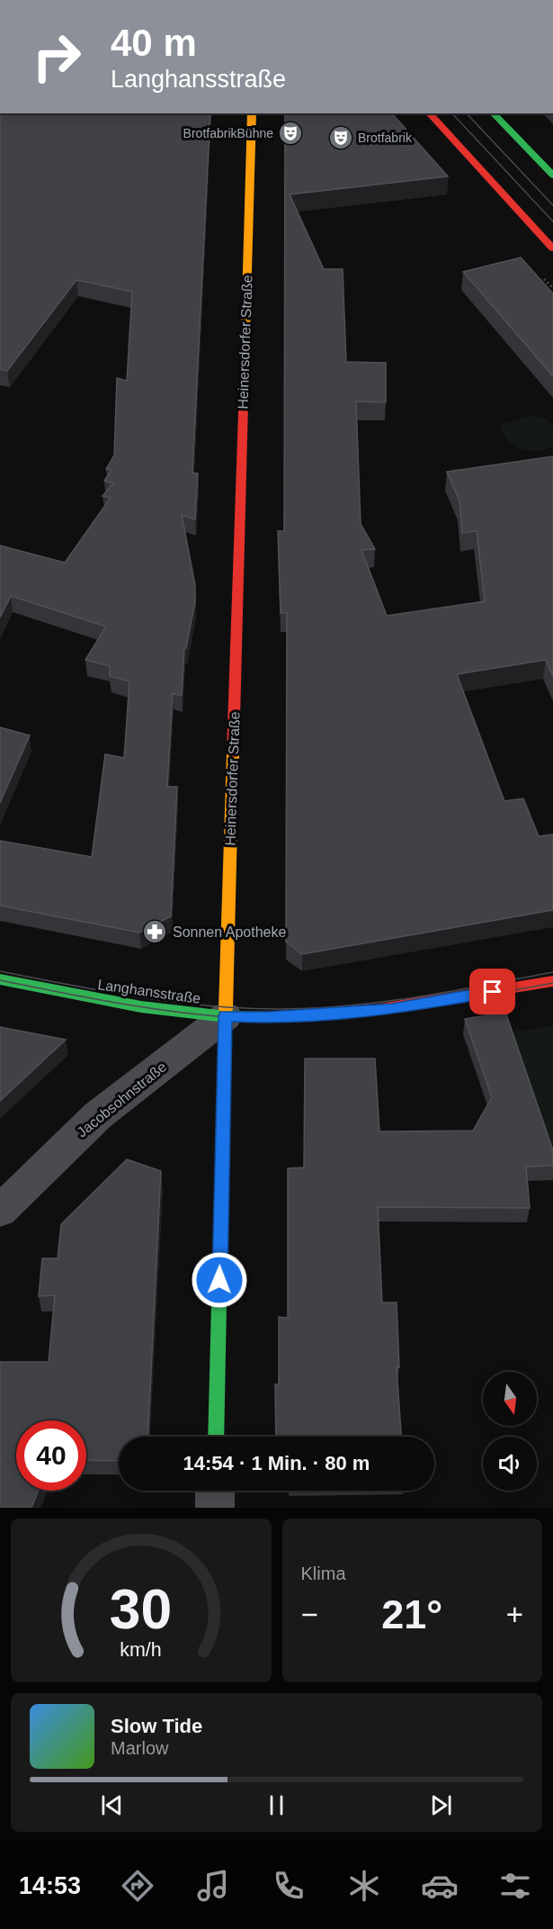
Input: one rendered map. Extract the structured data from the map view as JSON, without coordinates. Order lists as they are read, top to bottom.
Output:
{
  "streets": {
    "street": ["Heinersdorfer Straße", "Langhansstraße", "Jacobsohnstraße"]
  },
  "crossings": [
    ["Heinersdorfer Straße", "Langhansstraße"],
    ["Heinersdorfer Straße", "Jacobsohnstraße"],
    ["Langhansstraße", "Jacobsohnstraße"]
  ],
  "places": {
    "theatre": ["BrotfabrikBühne", "Brotfabrik"],
    "pharmacy": ["Sonnen Apotheke"]
  },
  "north": "bottom",
  "page": {
    "turn": ["40 m", "Langhansstraße"],
    "limit": "40",
    "trip": "14:54 · 1 Min. · 80 m",
    "tile": "Klima",
    "heat": ["−", "21°", "+"],
    "song": ["Slow Tide", "Marlow"],
    "tabs": "14:53",
    "gauge": ["30", "km/h"]
  }
}
